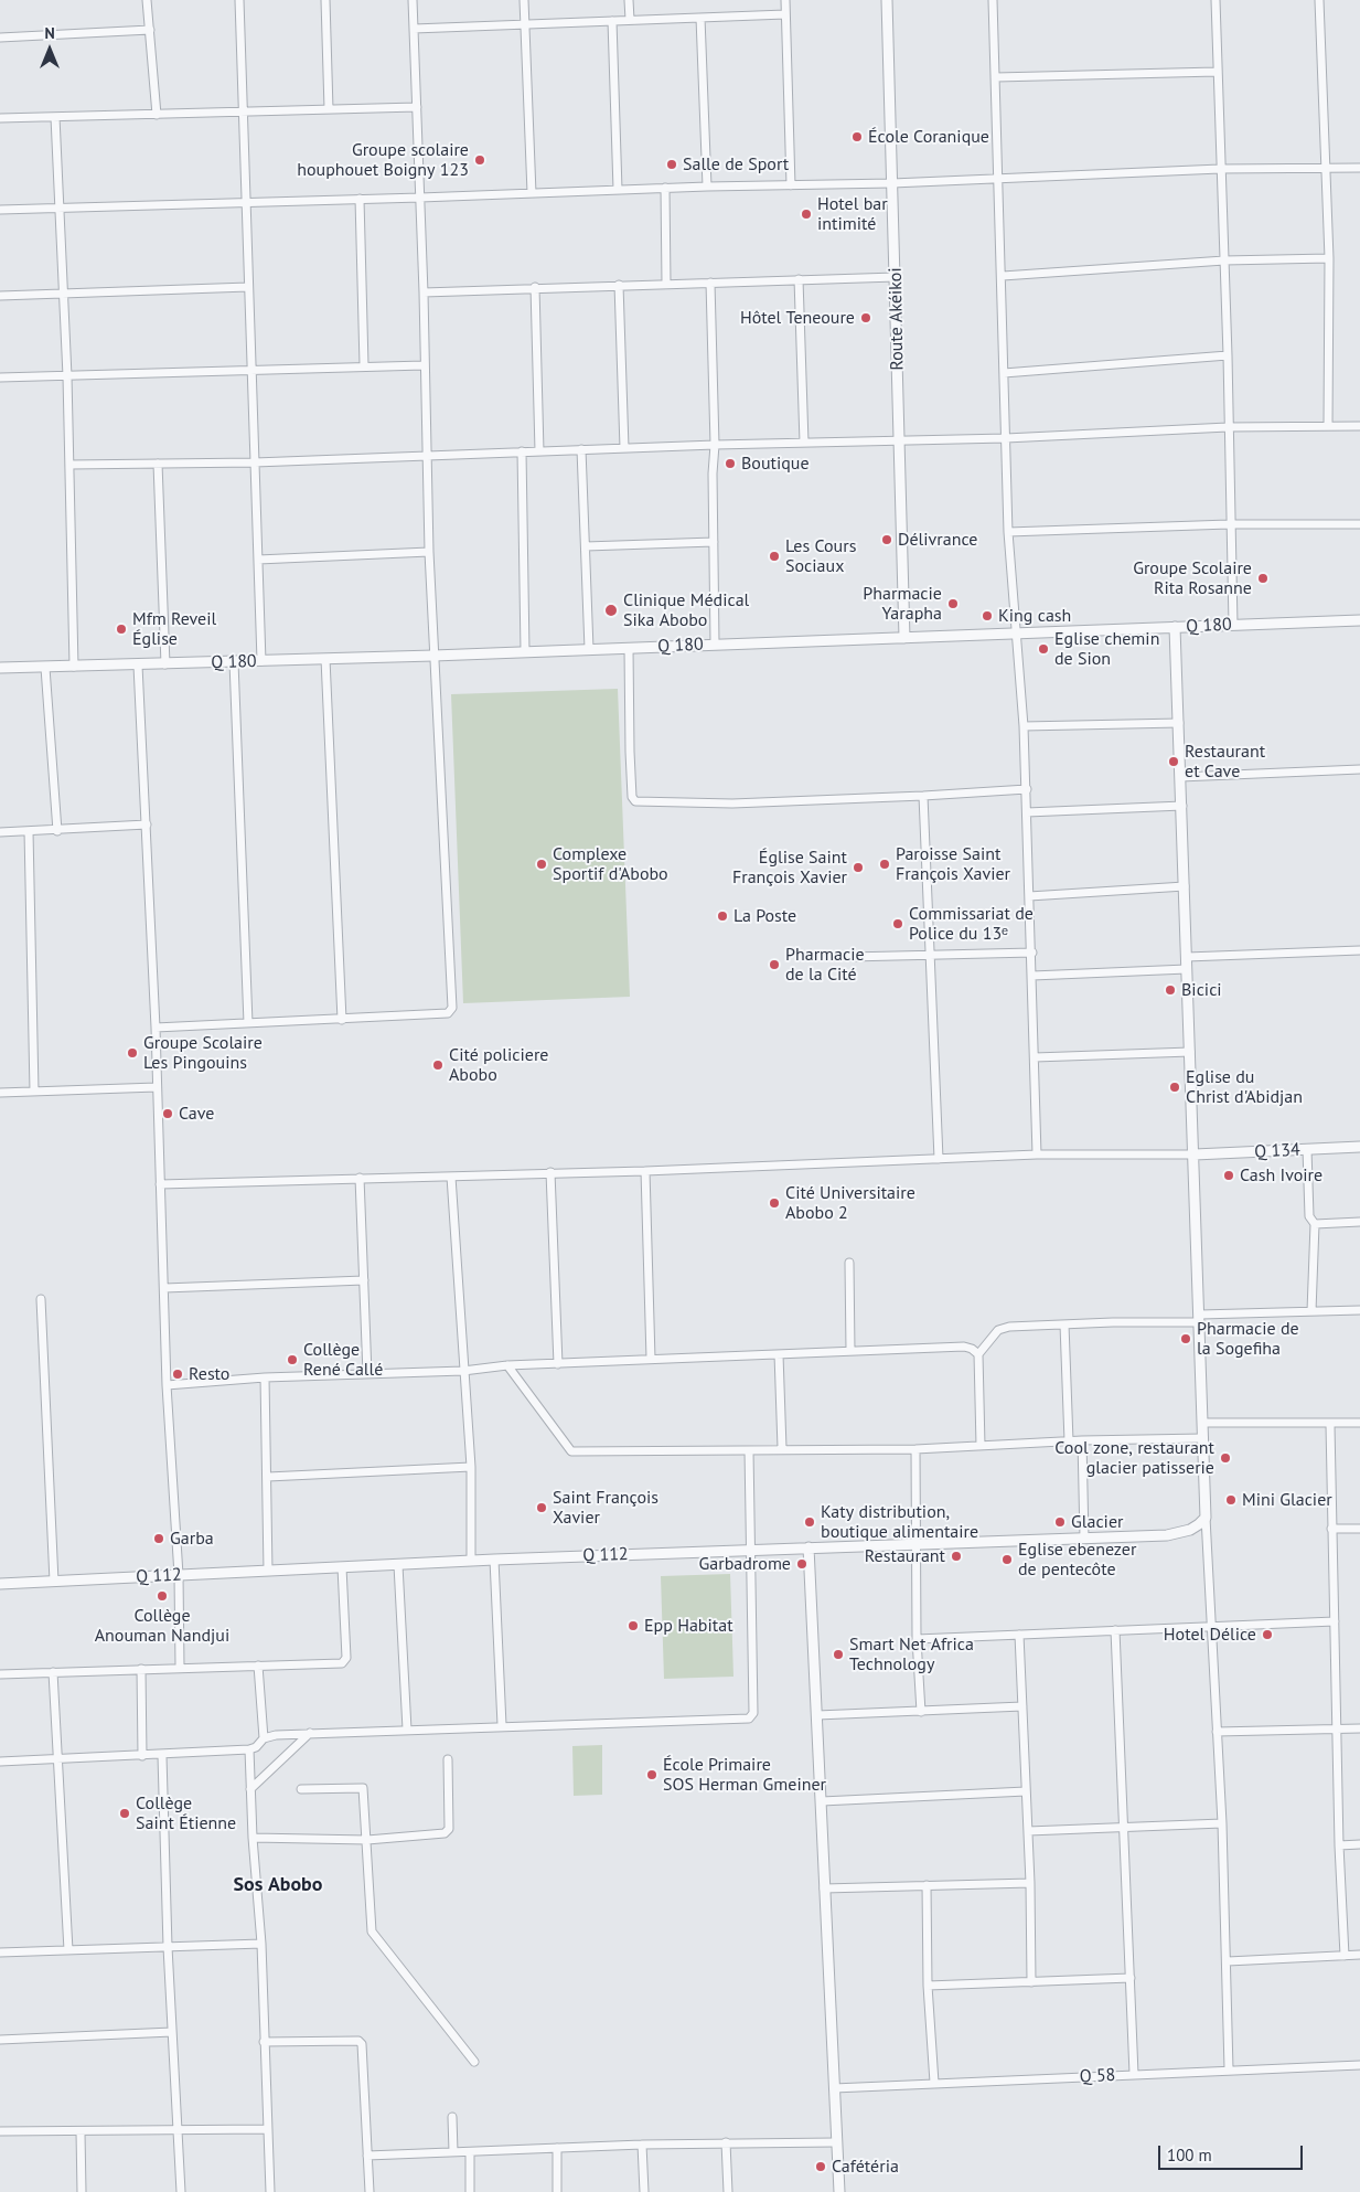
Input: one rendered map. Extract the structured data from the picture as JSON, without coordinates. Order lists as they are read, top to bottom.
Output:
{
  "streets": {
    "street": [
      "Route Akéikoi",
      "Q 180",
      "Q 134",
      "Q 112",
      "Q 58"
    ]
  },
  "crossings": [
    ["Route Akéikoi", "Q 180"]
  ],
  "districts": ["Sos Abobo"],
  "places": [
    "École Coranique",
    "Groupe scolaire houphouet Boigny 123",
    "Salle de Sport",
    "Hotel bar intimité",
    "Hôtel Teneoure",
    "Boutique",
    "Délivrance",
    "Les Cours Sociaux",
    "Groupe Scolaire Rita Rosanne",
    "Pharmacie Yarapha",
    "Clinique Médical Sika Abobo",
    "King cash",
    "Mfm Reveil Église",
    "Eglise chemin de Sion",
    "Restaurant et Cave",
    "Complexe Sportif d'Abobo",
    "Paroisse Saint François Xavier",
    "Église Saint François Xavier",
    "La Poste",
    "Commissariat de Police du 13ᵉ",
    "Pharmacie de la Cité",
    "Bicici",
    "Groupe Scolaire Les Pingouins",
    "Cité policiere Abobo",
    "Eglise du Christ d'Abidjan",
    "Cave",
    "Cash Ivoire",
    "Cité Universitaire Abobo 2",
    "Pharmacie de la Sogefiha",
    "Collège René Callé",
    "Resto",
    "Cool zone, restaurant glacier patisserie",
    "Mini Glacier",
    "Saint François Xavier",
    "Katy distribution, boutique alimentaire",
    "Glacier",
    "Garba",
    "Restaurant",
    "Eglise ebenezer de pentecôte",
    "Garbadrome",
    "Collège Anouman Nandjui",
    "Epp Habitat",
    "Hotel Délice",
    "Smart Net Africa Technology",
    "École Primaire SOS Herman Gmeiner",
    "Collège Saint Étienne",
    "Cafétéria"
  ],
  "scale_bar": "100 m",
  "north": "top"
}
